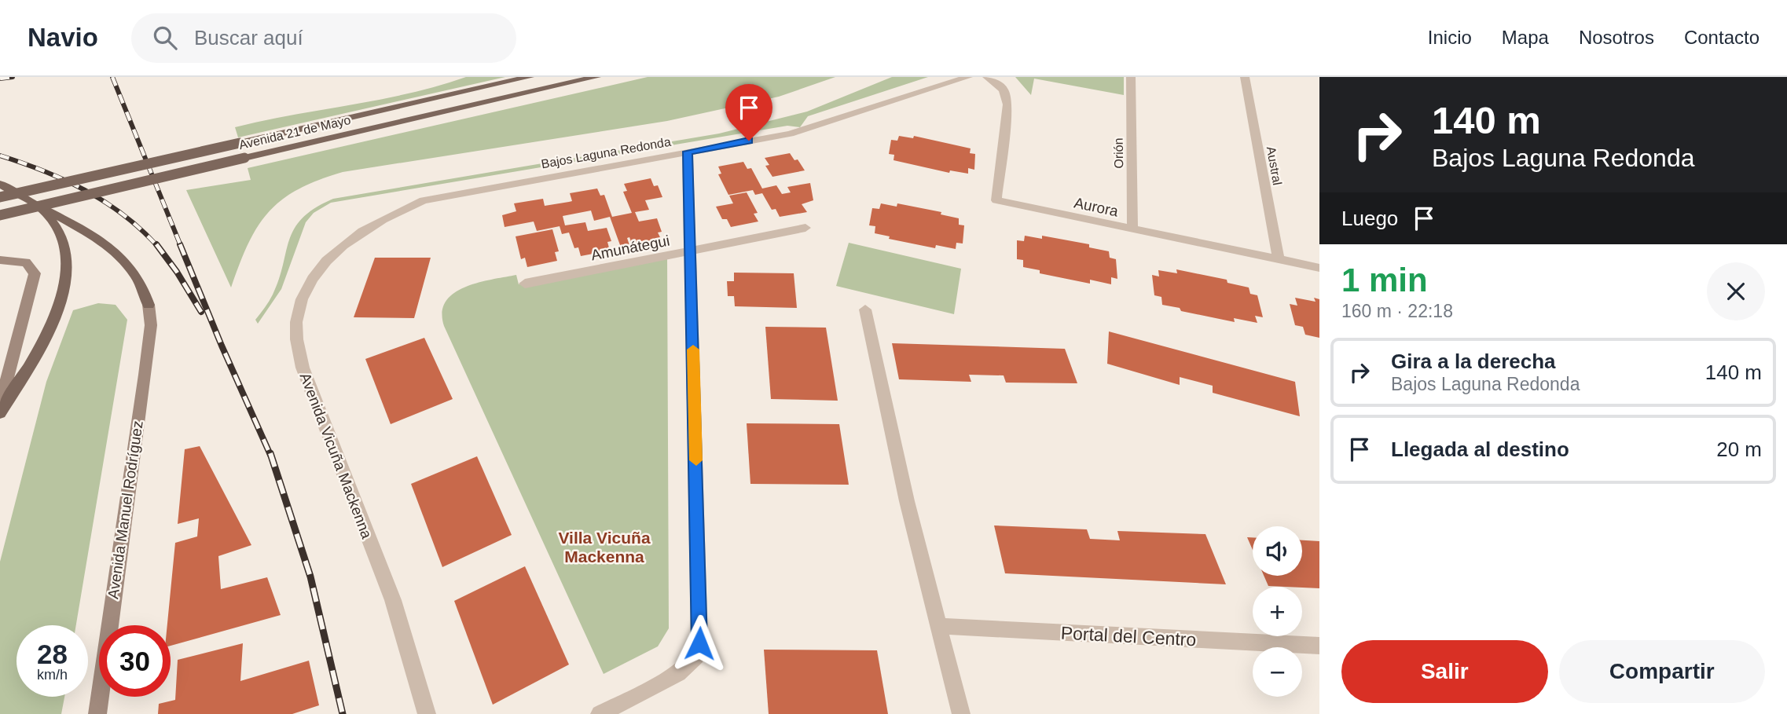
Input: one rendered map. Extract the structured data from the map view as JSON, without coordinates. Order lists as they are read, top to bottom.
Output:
{
  "streets": {
    "main road": ["Avenida 21 de Mayo", "Avenida Manuel Rodríguez"],
    "street": [
      "Bajos Laguna Redonda",
      "Orión",
      "Austral",
      "Aurora",
      "Amunátegui",
      "Avenida Vicuña Mackenna",
      "Portal del Centro"
    ]
  },
  "crossings": [
    ["Bajos Laguna Redonda", "Avenida Vicuña Mackenna"],
    ["Orión", "Aurora"],
    ["Austral", "Aurora"]
  ],
  "districts": ["Villa Vicuña Mackenna"],
  "page": {
    "header": "Navio",
    "search": "Buscar aquí",
    "nav": [
      "Inicio",
      "Mapa",
      "Nosotros",
      "Contacto"
    ],
    "turn": ["140 m", "Bajos Laguna Redonda"],
    "then": "Luego",
    "heading": ["1 min", "160 m · 22:18"],
    "list": [
      {
        "name": "Gira a la derecha",
        "note": "Bajos Laguna Redonda",
        "value": "140 m"
      },
      {
        "name": "Llegada al destino",
        "value": "20 m"
      }
    ],
    "map_buttons": ["+", "−"],
    "speed": "28 km/h",
    "limit": "30",
    "buttons": ["Salir", "Compartir"]
  }
}
